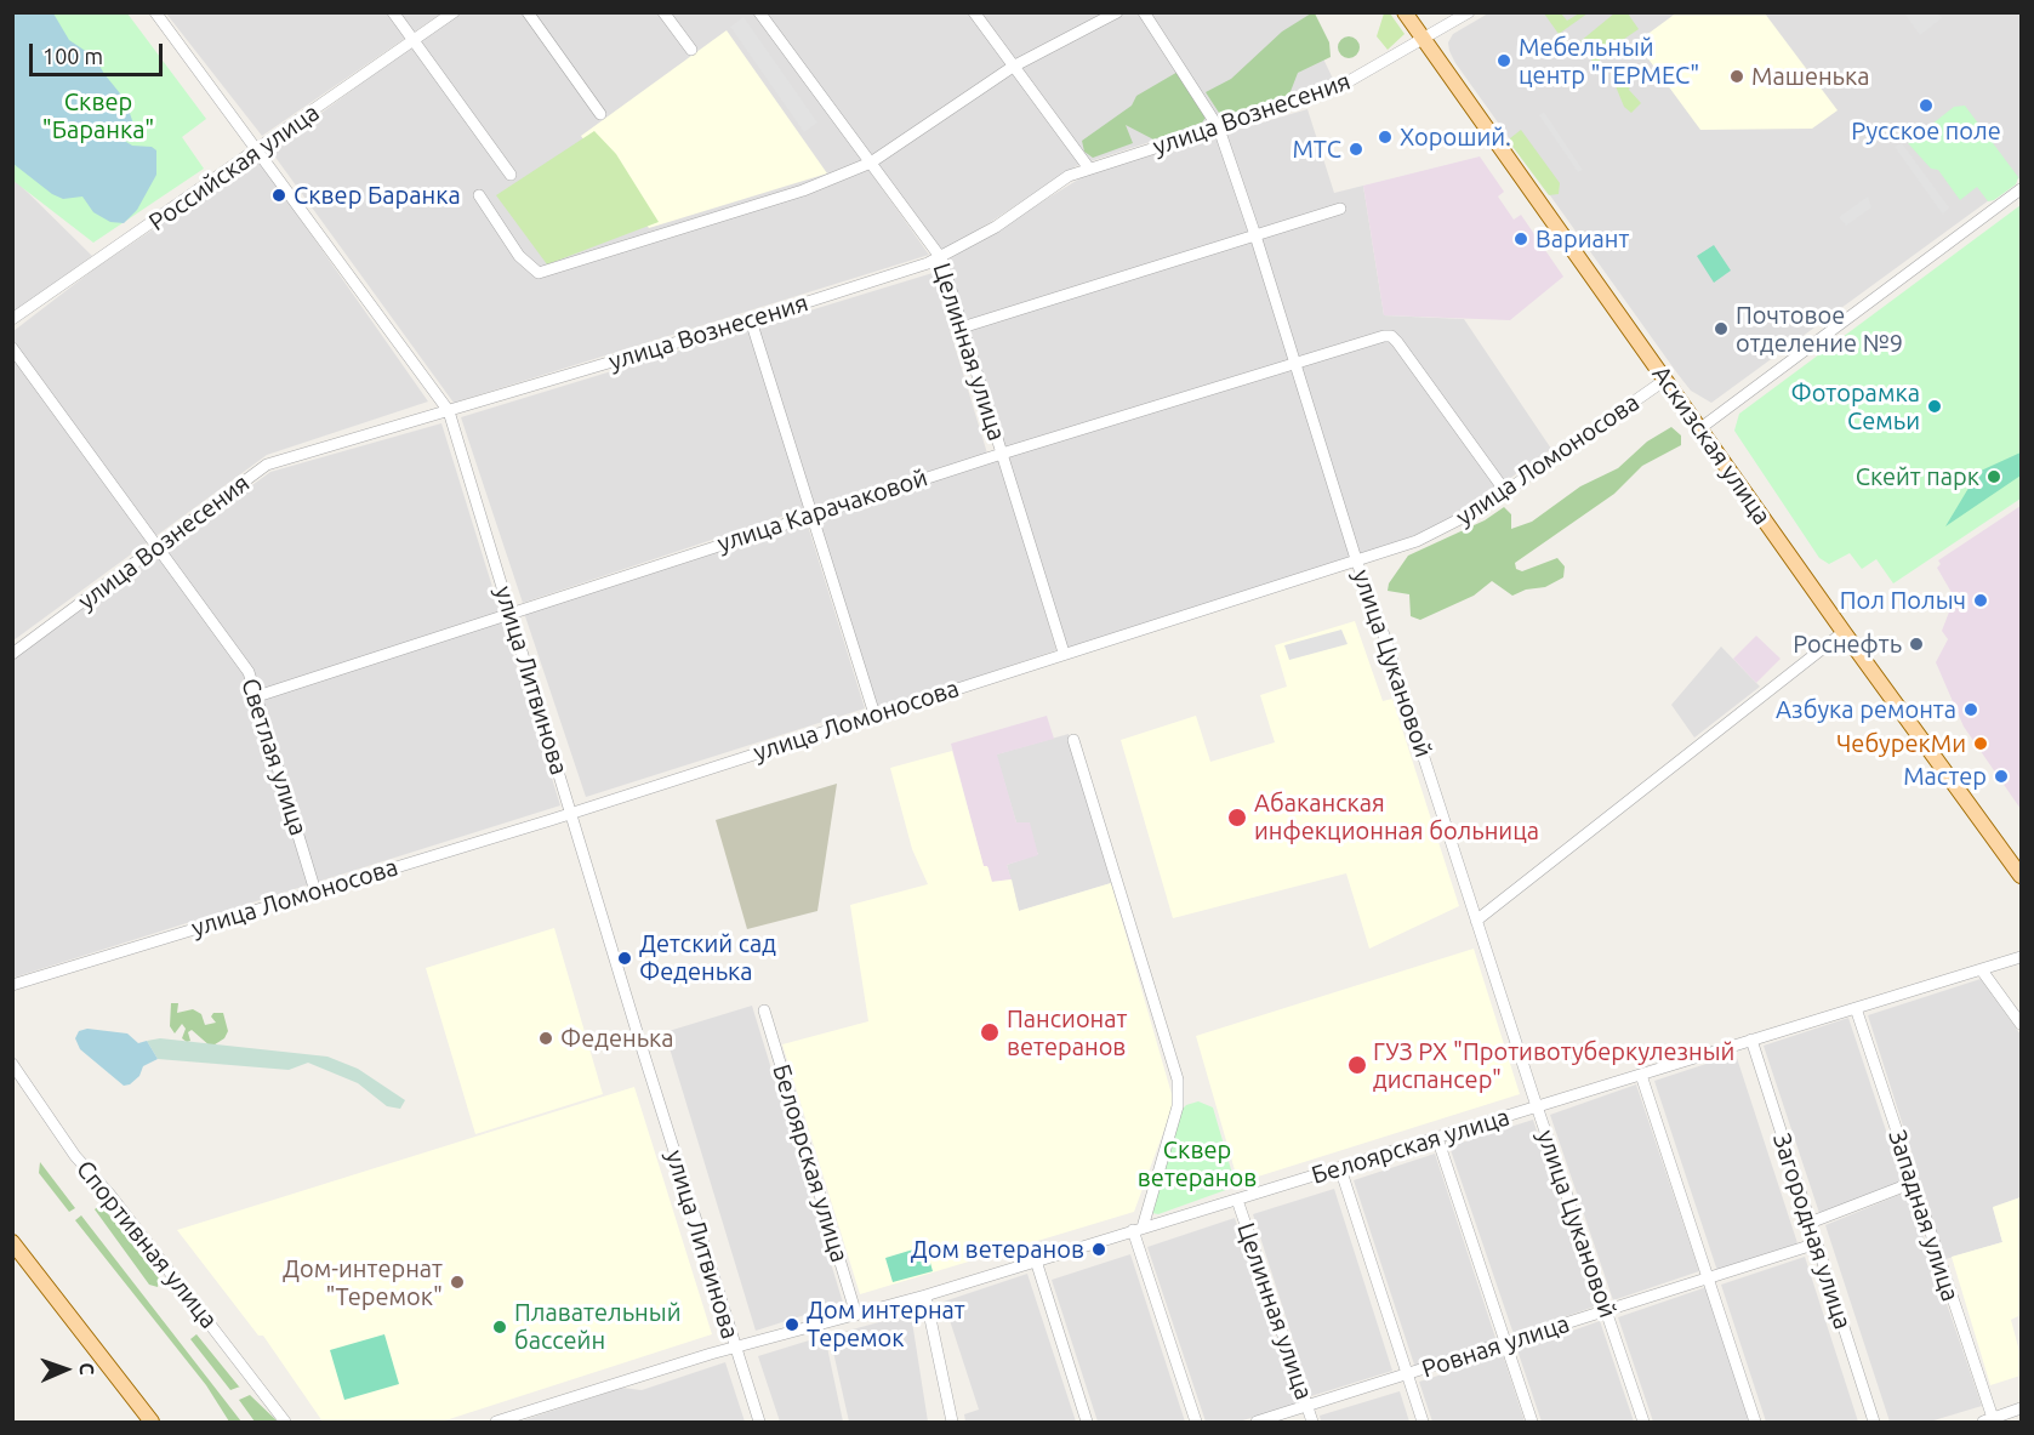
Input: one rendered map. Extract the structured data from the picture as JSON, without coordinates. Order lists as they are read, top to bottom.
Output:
{
  "streets": {
    "main road": ["Аскизская улица"],
    "street": [
      "улица Вознесения",
      "Российская улица",
      "Целинная улица",
      "улица Ломоносова",
      "улица Карачаковой",
      "улица Цукановой",
      "улица Литвинова",
      "Светлая улица",
      "Белоярская улица",
      "Западная улица",
      "Загородная улица",
      "Спортивная улица",
      "Ровная улица"
    ]
  },
  "crossings": [
    ["улица Вознесения", "Целинная улица"],
    ["улица Вознесения", "Аскизская улица"],
    ["улица Вознесения", "улица Цукановой"],
    ["улица Вознесения", "улица Литвинова"],
    ["улица Вознесения", "Светлая улица"],
    ["Российская улица", "улица Литвинова"],
    ["Целинная улица", "улица Ломоносова"],
    ["Целинная улица", "улица Карачаковой"],
    ["Целинная улица", "Белоярская улица"],
    ["Целинная улица", "Ровная улица"],
    ["Аскизская улица", "улица Ломоносова"],
    ["улица Ломоносова", "улица Карачаковой"],
    ["улица Ломоносова", "улица Цукановой"],
    ["улица Ломоносова", "улица Литвинова"],
    ["улица Ломоносова", "Светлая улица"],
    ["улица Карачаковой", "улица Цукановой"],
    ["улица Карачаковой", "улица Литвинова"],
    ["улица Карачаковой", "Светлая улица"],
    ["улица Цукановой", "Белоярская улица"],
    ["улица Цукановой", "Ровная улица"],
    ["улица Литвинова", "Белоярская улица"],
    ["Белоярская улица", "Западная улица"],
    ["Белоярская улица", "Загородная улица"],
    ["Загородная улица", "Ровная улица"]
  ],
  "parks": ["Сквер \"Баранка\"", "Сквер ветеранов"],
  "places": [
    "Мебельный центр \"ГЕРМЕС\"",
    "Машенька",
    "Русское поле",
    "Хороший.",
    "МТС",
    "Сквер Баранка",
    "Вариант",
    "Почтовое отделение №9",
    "Фоторамка Семьи",
    "Скейт парк",
    "Пол Полыч",
    "Роснефть",
    "Азбука ремонта",
    "ЧебурекМи",
    "Мастер",
    "Абаканская инфекционная больница",
    "Детский сад Феденька",
    "Пансионат ветеранов",
    "Феденька",
    "ГУЗ РХ \"Противотуберкулезный диспансер\"",
    "Дом ветеранов",
    "Дом-интернат \"Теремок\"",
    "Дом интернат Теремок",
    "Плавательный бассейн"
  ],
  "scale_bar": "100 m",
  "north": "right"
}
